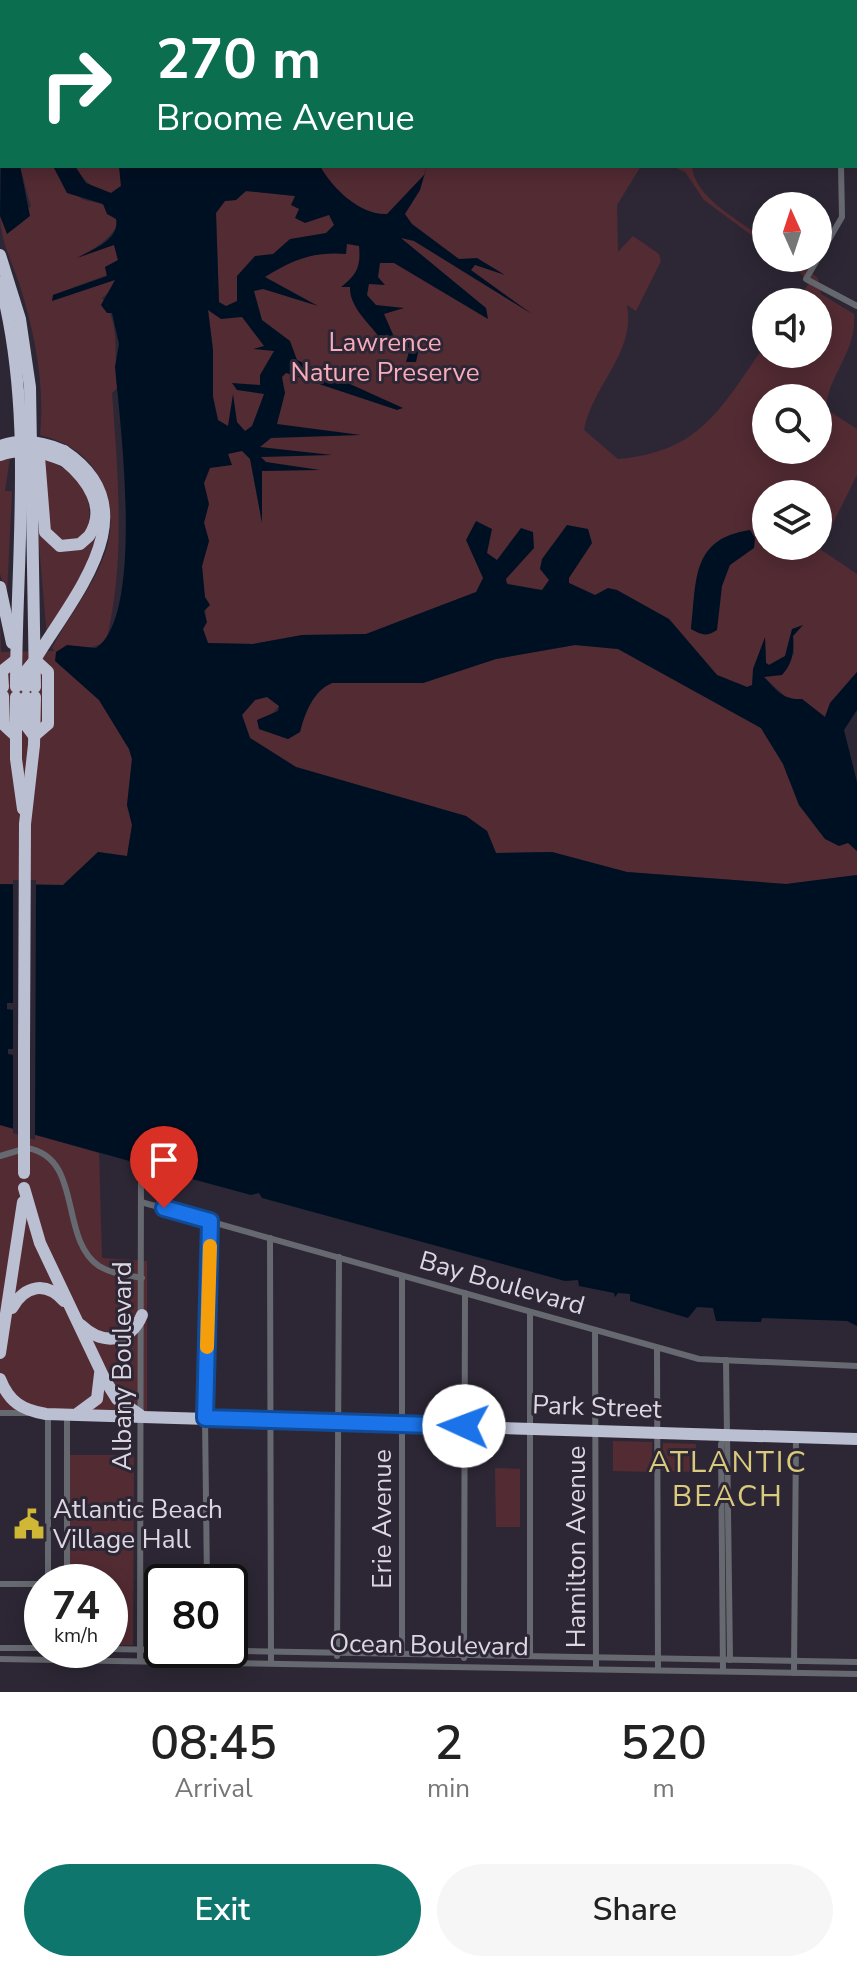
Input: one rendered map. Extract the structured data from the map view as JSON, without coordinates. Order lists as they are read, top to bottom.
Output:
{
  "streets": {
    "highway": ["Park Street"],
    "street": [
      "Bay Boulevard",
      "Albany Boulevard",
      "Erie Avenue",
      "Hamilton Avenue",
      "Ocean Boulevard"
    ]
  },
  "crossings": [
    ["Bay Boulevard", "Albany Boulevard"],
    ["Bay Boulevard", "Erie Avenue"],
    ["Bay Boulevard", "Hamilton Avenue"],
    ["Albany Boulevard", "Park Street"],
    ["Albany Boulevard", "Ocean Boulevard"],
    ["Park Street", "Erie Avenue"],
    ["Park Street", "Hamilton Avenue"],
    ["Erie Avenue", "Ocean Boulevard"],
    ["Hamilton Avenue", "Ocean Boulevard"]
  ],
  "districts": ["ATLANTIC BEACH"],
  "parks": ["Lawrence Nature Preserve"],
  "places": {
    "public building": ["Atlantic Beach Village Hall"]
  },
  "north": "top",
  "page": {
    "turn": ["270 m", "Broome Avenue"],
    "speed": "74 km/h",
    "limit": "80",
    "eta": [
      "08:45",
      "Arrival",
      "2",
      "min",
      "520",
      "m"
    ],
    "buttons": ["Exit", "Share"]
  }
}
